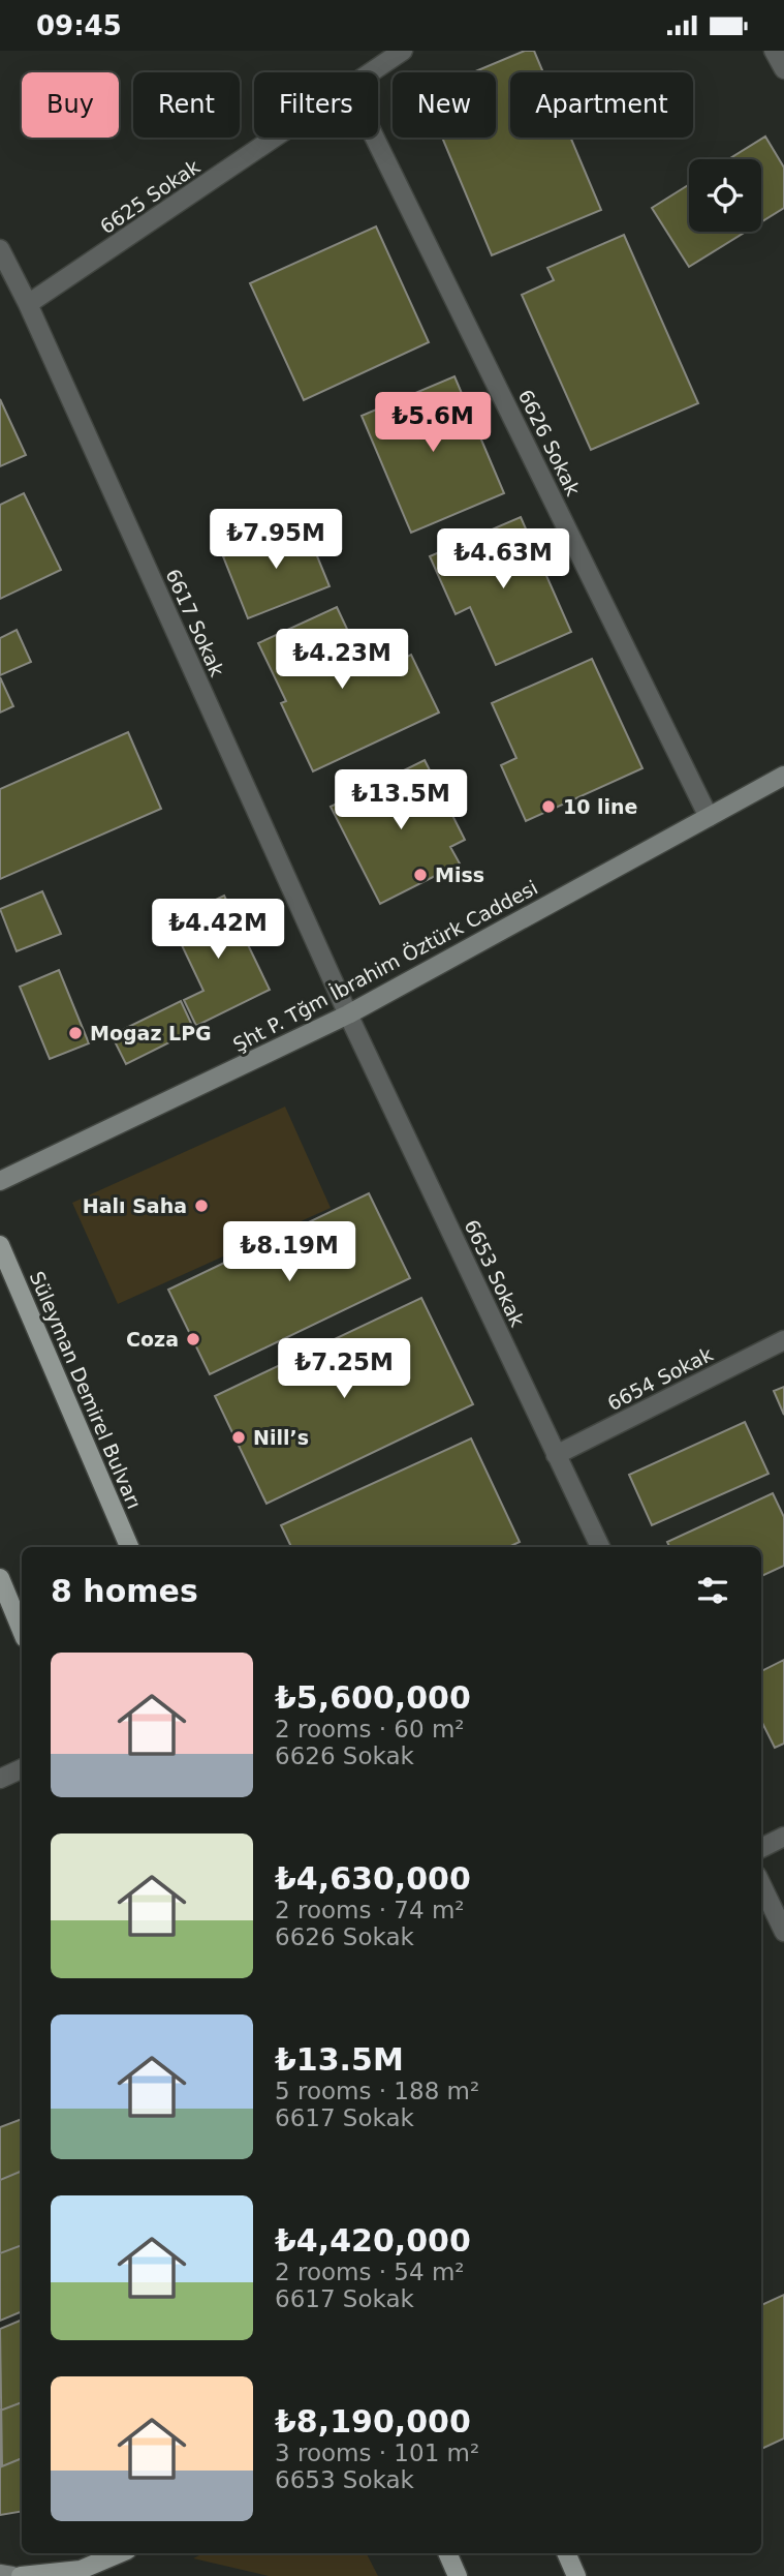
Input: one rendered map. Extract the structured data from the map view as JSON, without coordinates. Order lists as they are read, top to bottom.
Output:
{
  "streets": {
    "main road": ["Şht P. Tğm İbrahim Öztürk Caddesi", "Süleyman Demirel Bulvarı"],
    "street": [
      "6625 Sokak",
      "6626 Sokak",
      "6617 Sokak",
      "6653 Sokak",
      "6654 Sokak"
    ]
  },
  "crossings": [
    ["6625 Sokak", "6617 Sokak"],
    ["6626 Sokak", "Şht P. Tğm İbrahim Öztürk Caddesi"],
    ["6617 Sokak", "Şht P. Tğm İbrahim Öztürk Caddesi"],
    ["6617 Sokak", "6653 Sokak"],
    ["Şht P. Tğm İbrahim Öztürk Caddesi", "6653 Sokak"],
    ["6653 Sokak", "6654 Sokak"]
  ],
  "places": [
    "10 line",
    "Miss",
    "Mogaz LPG",
    "Halı Saha",
    "Coza",
    "Nill’s"
  ],
  "page": {
    "status": "09:45",
    "chip": [
      "Buy",
      "Rent",
      "Filters",
      "New",
      "Apartment"
    ],
    "price": [
      "₺5.6M",
      "₺7.95M",
      "₺4.63M",
      "₺4.23M",
      "₺13.5M",
      "₺4.42M",
      "₺8.19M",
      "₺7.25M"
    ],
    "heading": "8 homes",
    "list": [
      {
        "name": "₺5,600,000",
        "note": "2 rooms · 60 m² · 6626 Sokak"
      },
      {
        "name": "₺4,630,000",
        "note": "2 rooms · 74 m² · 6626 Sokak"
      },
      {
        "name": "₺13.5M",
        "note": "5 rooms · 188 m² · 6617 Sokak"
      },
      {
        "name": "₺4,420,000",
        "note": "2 rooms · 54 m² · 6617 Sokak"
      },
      {
        "name": "₺8,190,000",
        "note": "3 rooms · 101 m² · 6653 Sokak"
      }
    ]
  }
}
